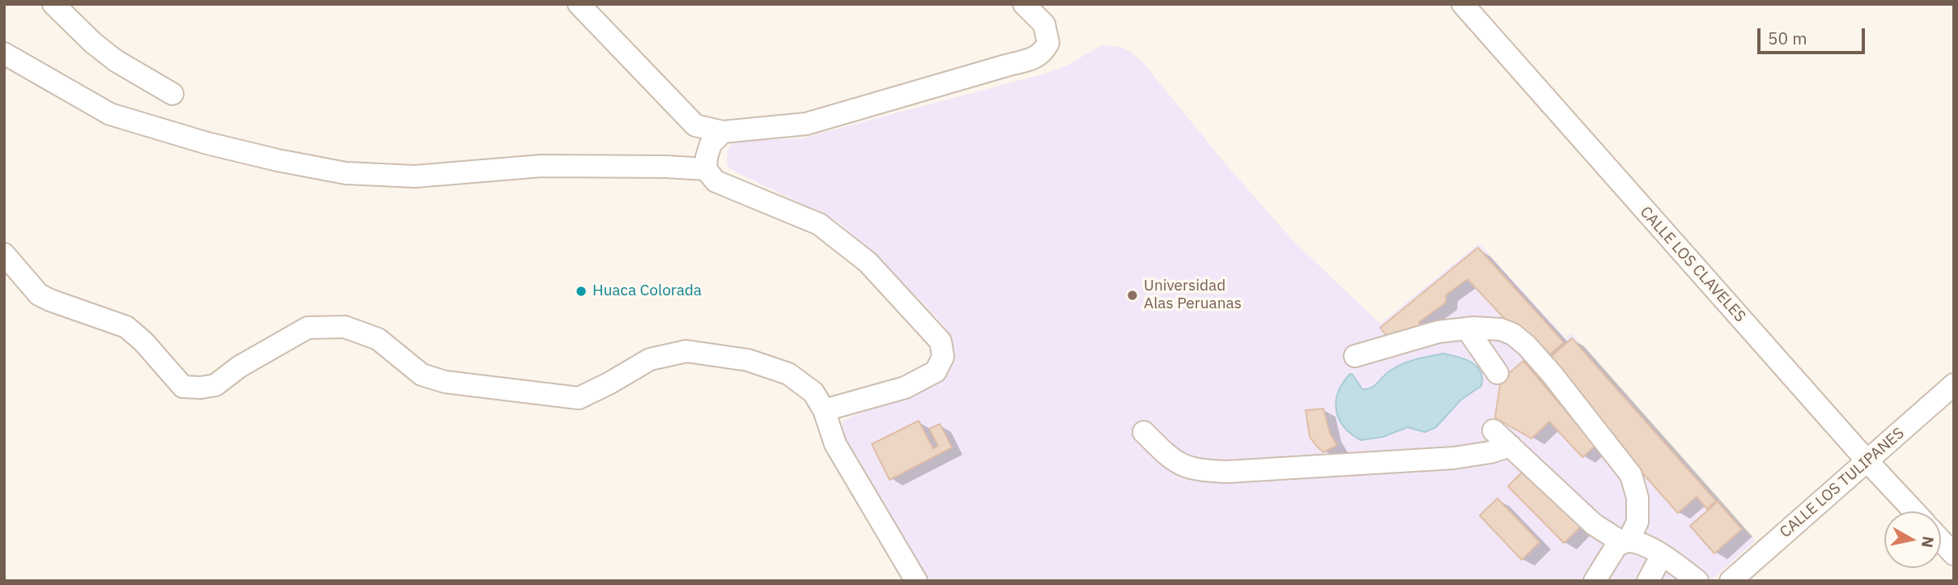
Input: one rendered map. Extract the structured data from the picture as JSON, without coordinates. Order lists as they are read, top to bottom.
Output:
{
  "streets": {
    "street": ["CALLE LOS CLAVELES", "CALLE LOS TULIPANES"]
  },
  "crossings": [
    ["CALLE LOS CLAVELES", "CALLE LOS TULIPANES"]
  ],
  "places": ["Huaca Colorada", "Universidad Alas Peruanas"],
  "scale_bar": "50 m",
  "north": "right"
}
